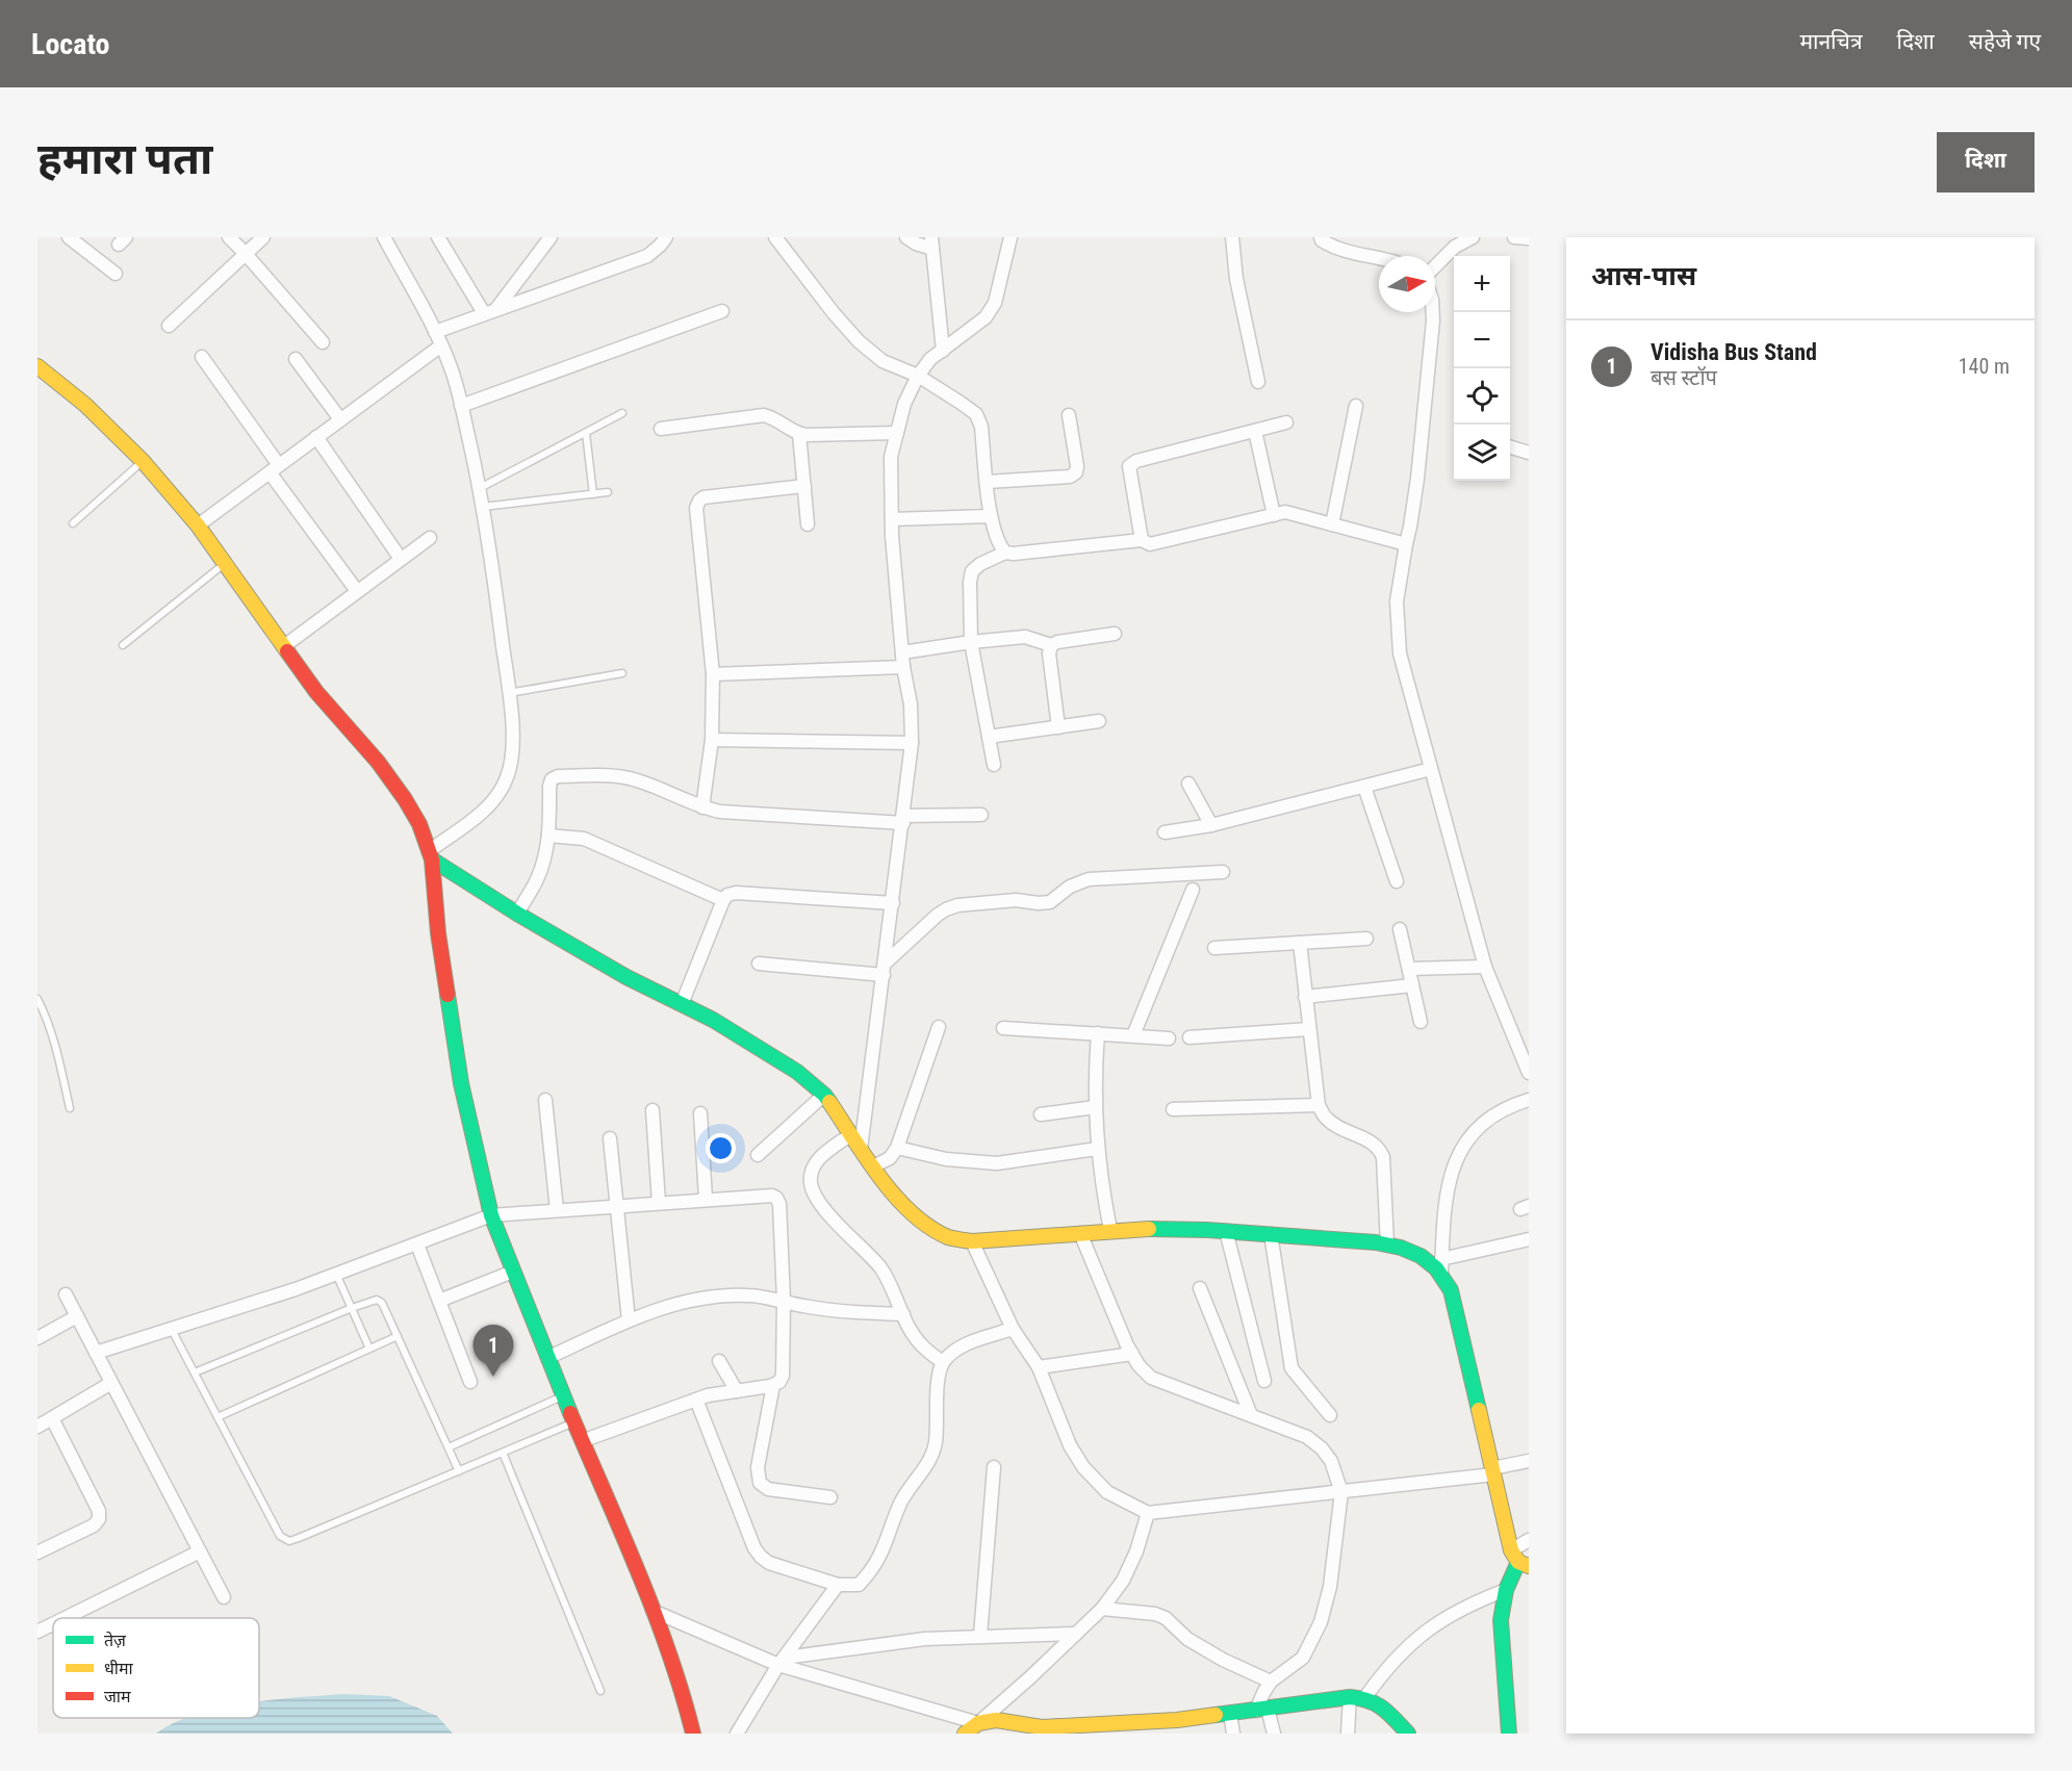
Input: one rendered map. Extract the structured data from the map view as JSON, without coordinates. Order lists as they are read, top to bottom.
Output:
{
  "legend": ["तेज़", "धीमा", "जाम"],
  "north": "right",
  "page": {
    "header": "Locato",
    "nav": ["मानचित्र", "दिशा", "सहेजे गए"],
    "buttons": "दिशा",
    "title": "हमारा पता",
    "heading": "आस-पास",
    "map_buttons": ["+", "−"],
    "list": [
      {
        "mark": "1",
        "name": "Vidisha Bus Stand",
        "note": "बस स्टॉप",
        "value": "140 m"
      }
    ],
    "pins": "1"
  }
}
